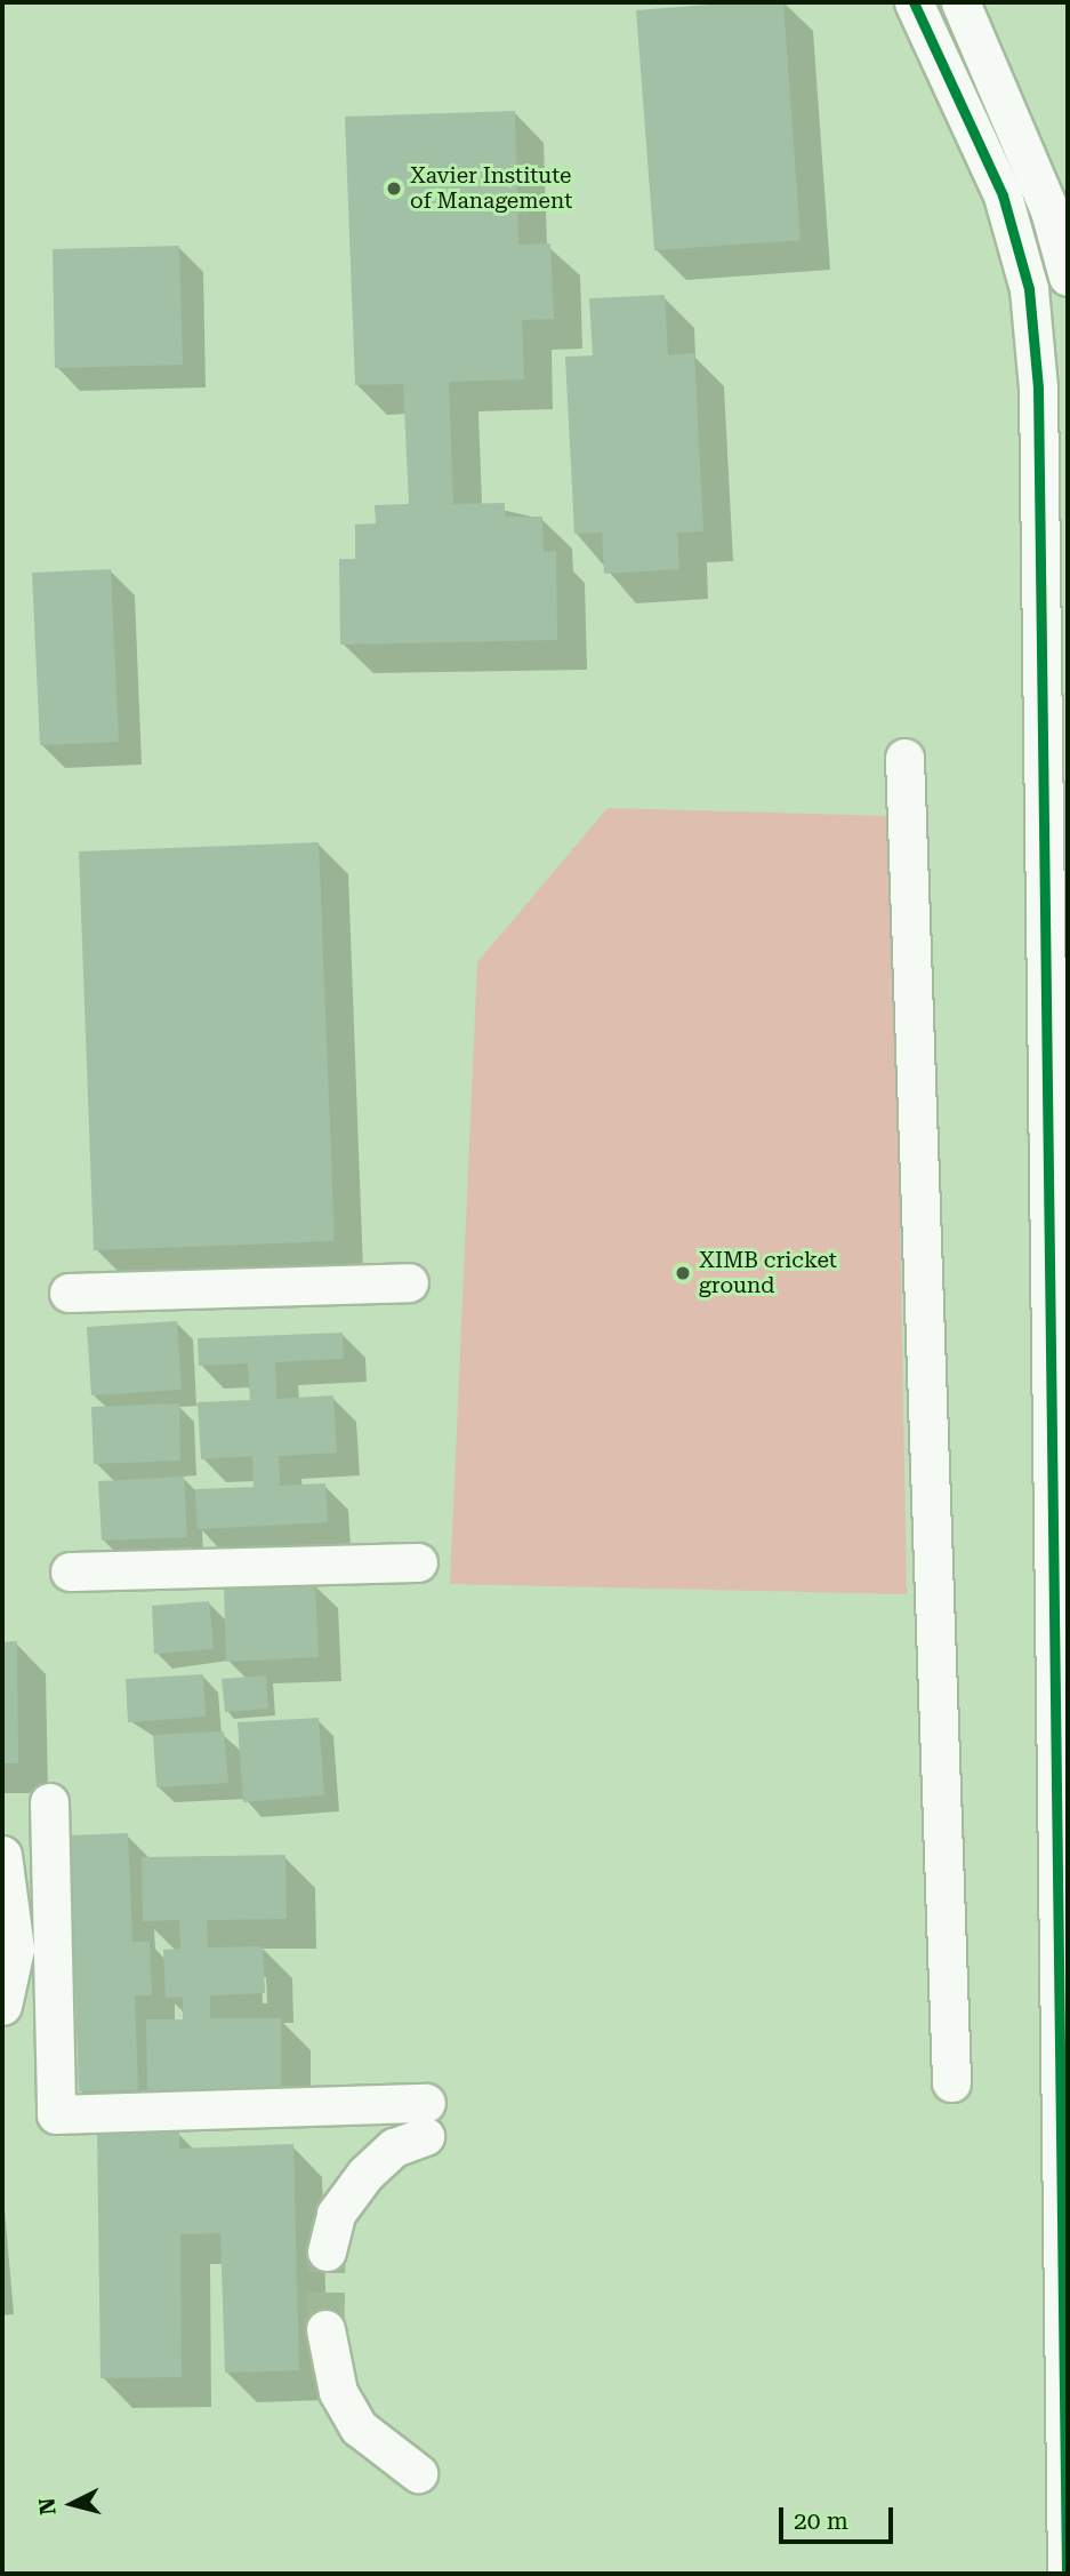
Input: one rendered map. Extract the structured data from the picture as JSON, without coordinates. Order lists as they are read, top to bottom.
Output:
{
  "places": ["Xavier Institute of Management", "XIMB cricket ground"],
  "scale_bar": "20 m",
  "north": "left"
}
